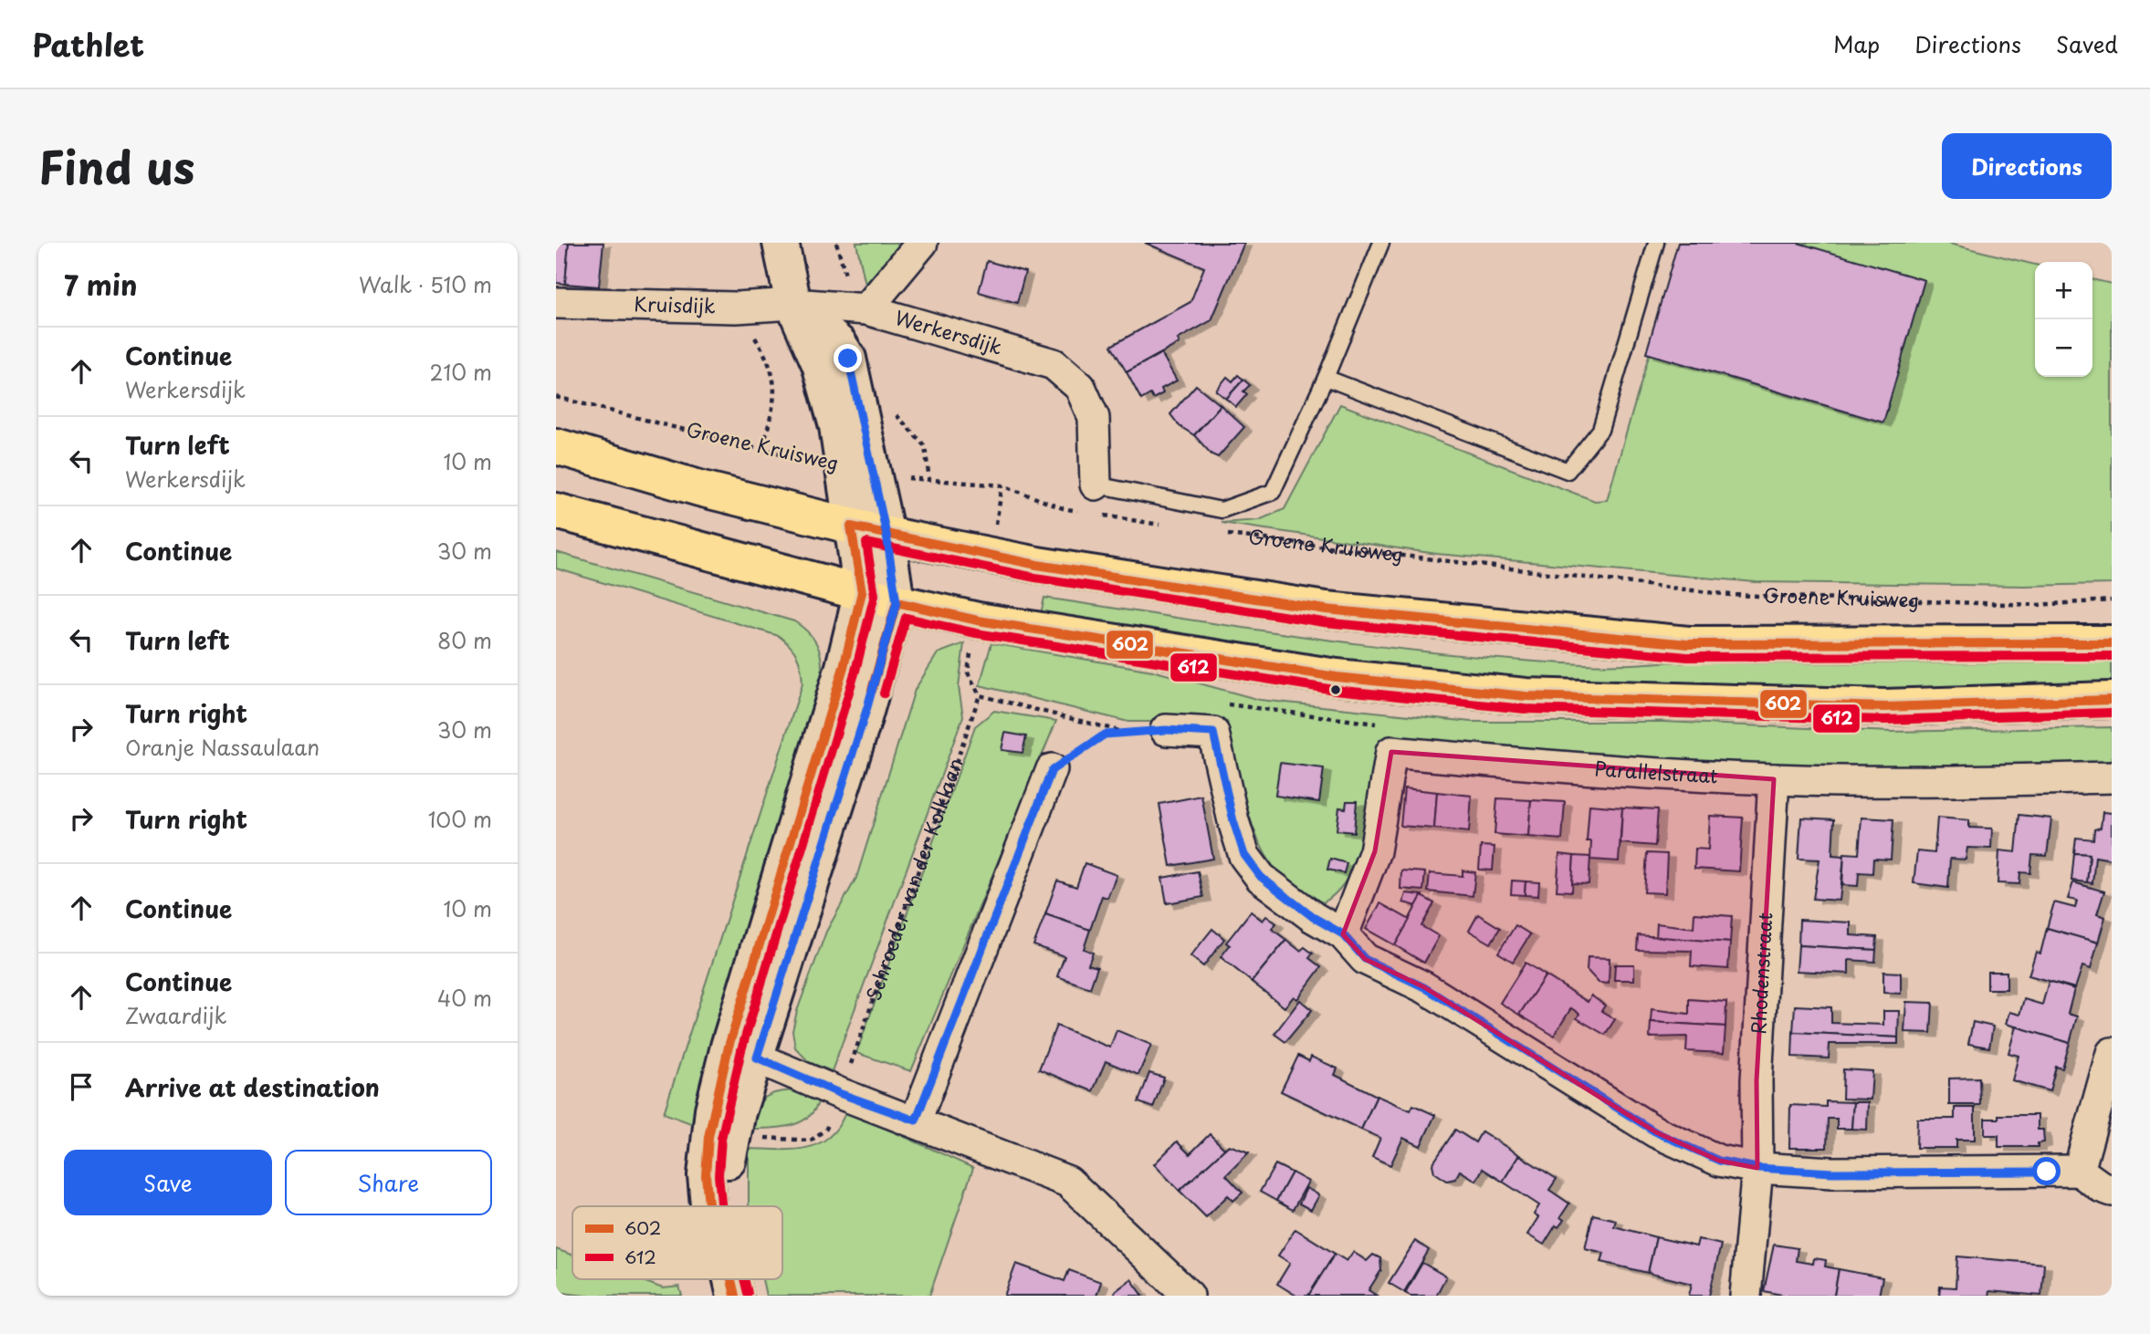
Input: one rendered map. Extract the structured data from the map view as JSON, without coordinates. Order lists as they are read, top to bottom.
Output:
{
  "streets": {
    "street": [
      "Kruisdijk",
      "Werkersdijk",
      "Parallelstraat",
      "Rhodenstraat"
    ],
    "path": ["Groene Kruisweg", "Schroeder van der Kolklaan"]
  },
  "crossings": [
    ["Kruisdijk", "Werkersdijk"],
    ["Parallelstraat", "Rhodenstraat"]
  ],
  "lines": ["transit line 602", "transit line 612"],
  "legend": ["602", "612"],
  "page": {
    "header": "Pathlet",
    "nav": ["Map", "Directions", "Saved"],
    "title": "Find us",
    "buttons": [
      "Directions",
      ["Save", "Share"]
    ],
    "heading": ["7 min", "Walk · 510 m"],
    "map_buttons": ["+", "−"],
    "list": [
      ["Continue", "Werkersdijk", "210 m"],
      ["Turn left", "Werkersdijk", "10 m"],
      ["Continue", "30 m"],
      ["Turn left", "80 m"],
      ["Turn right", "Oranje Nassaulaan", "30 m"],
      ["Turn right", "100 m"],
      ["Continue", "10 m"],
      ["Continue", "Zwaardijk", "40 m"],
      "Arrive at destination"
    ]
  }
}
